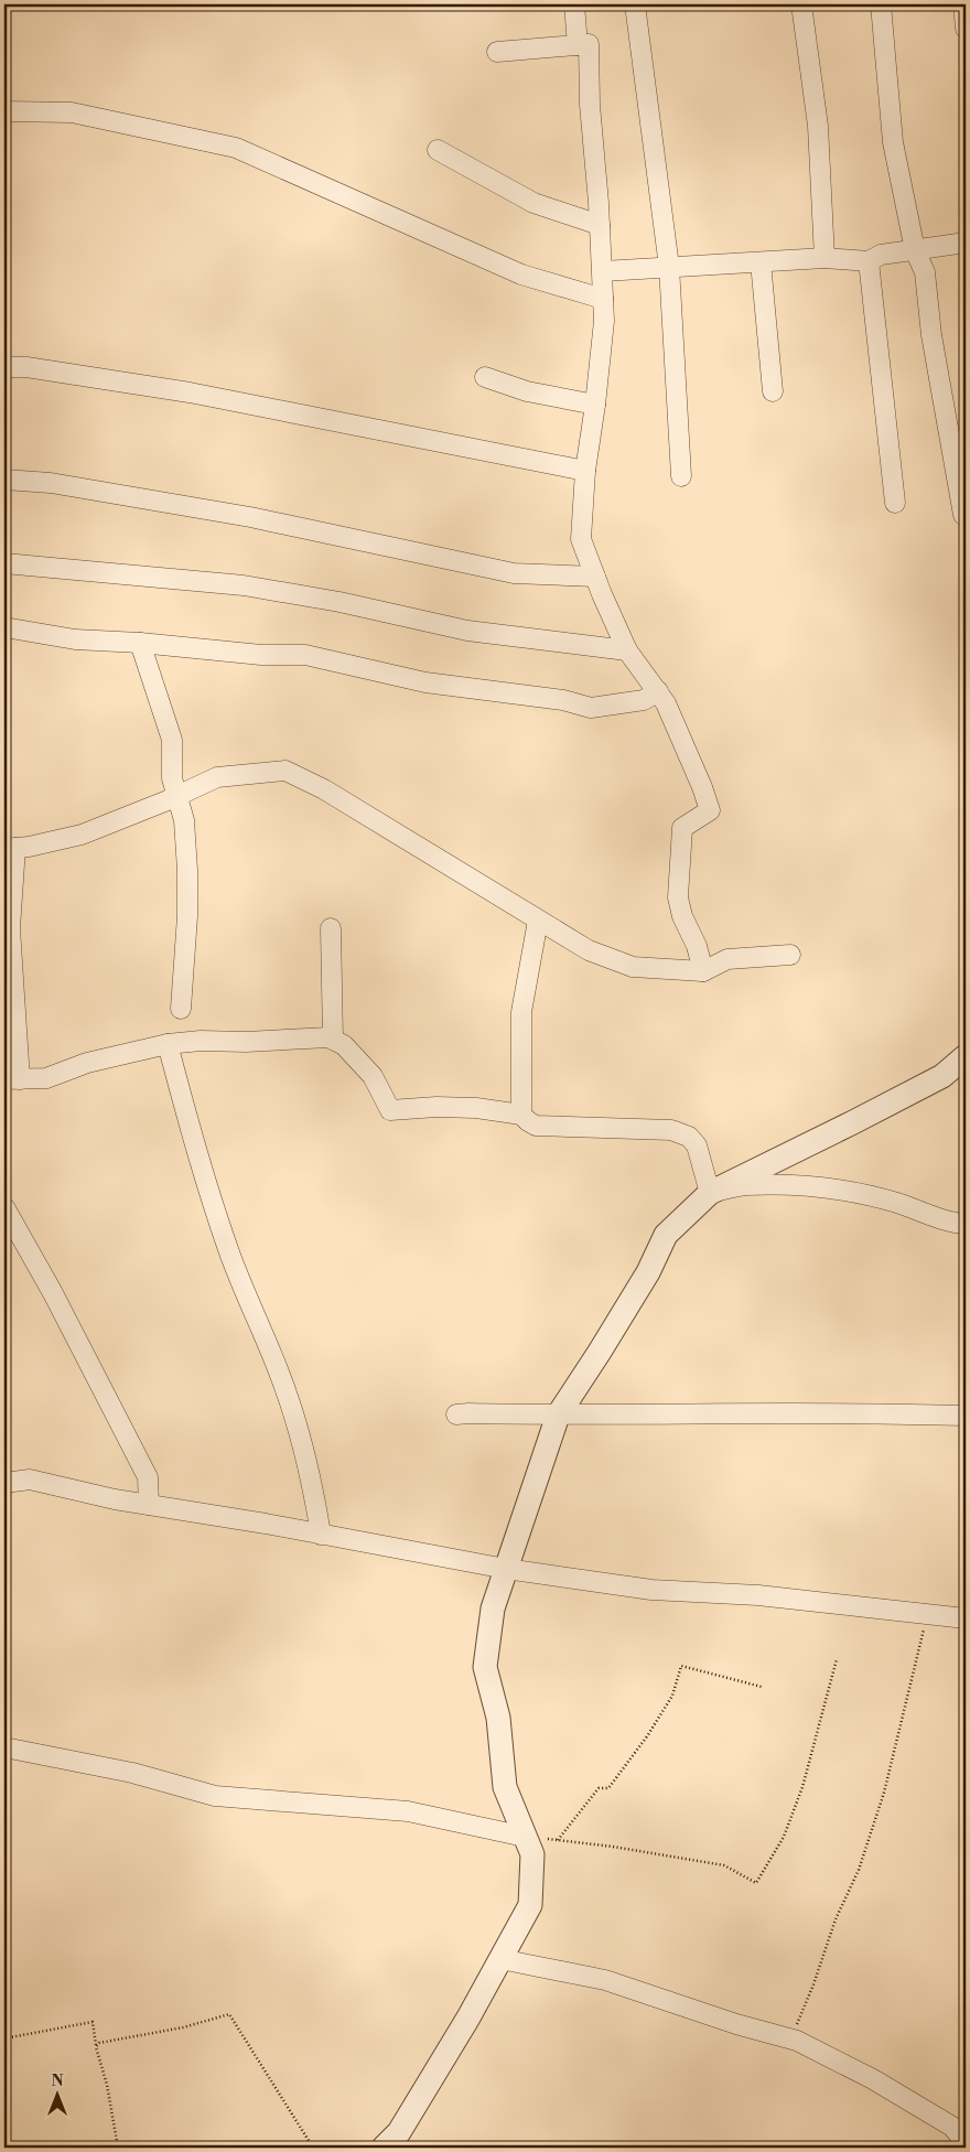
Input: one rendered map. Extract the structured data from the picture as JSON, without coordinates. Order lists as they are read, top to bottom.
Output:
{
  "north": "top"
}
